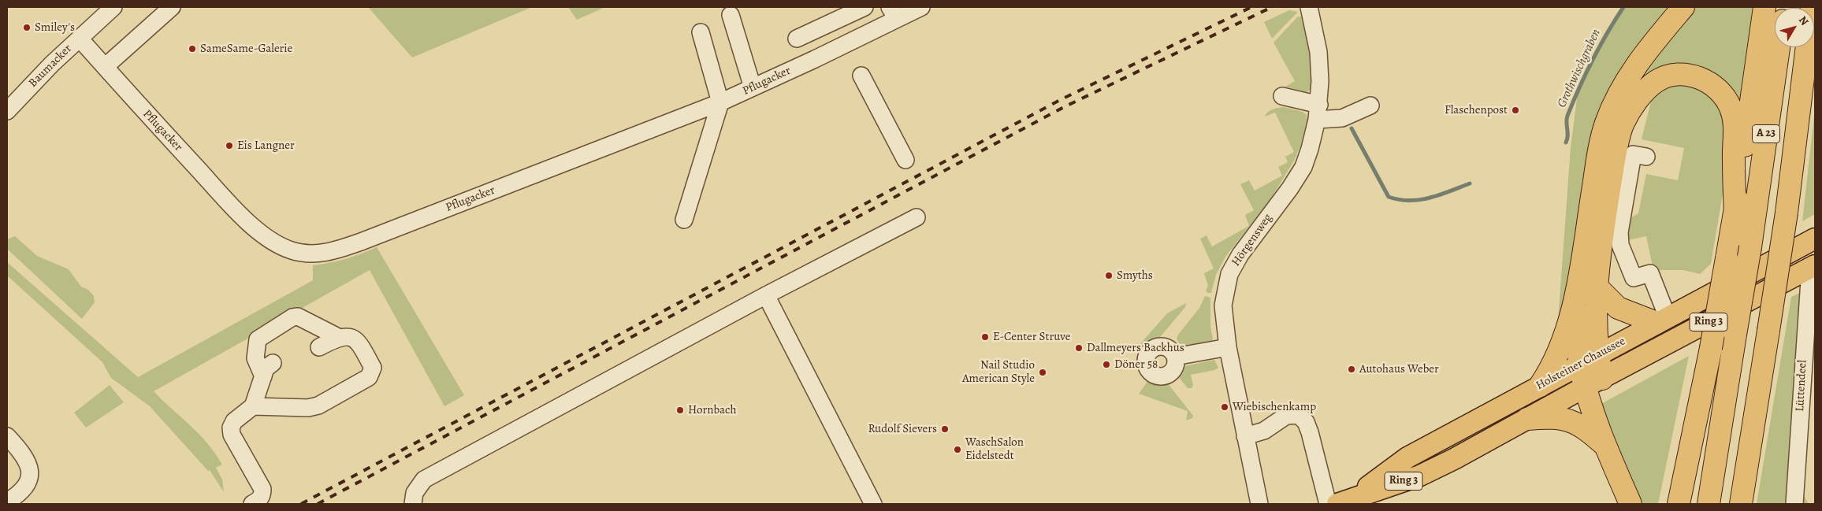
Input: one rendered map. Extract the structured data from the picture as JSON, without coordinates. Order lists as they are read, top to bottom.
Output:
{
  "streets": {
    "highway": ["A 23"],
    "main road": ["Ring 3", "Holsteiner Chaussee"],
    "street": [
      "Baumacker",
      "Pflugacker",
      "Hörgensweg",
      "Lüttendeel"
    ]
  },
  "crossings": [
    ["Baumacker", "Pflugacker"],
    ["Holsteiner Chaussee", "Lüttendeel"]
  ],
  "water": ["Grothwischgraben"],
  "places": [
    "Smiley's",
    "SameSame-Galerie",
    "Flaschenpost",
    "Eis Langner",
    "Smyths",
    "E-Center Struve",
    "Dallmeyers Backhus",
    "Döner 58",
    "Autohaus Weber",
    "Nail Studio American Style",
    "Wiebischenkamp",
    "Hornbach",
    "Rudolf Sievers",
    "WaschSalon Eidelstedt"
  ],
  "north": "top right"
}
